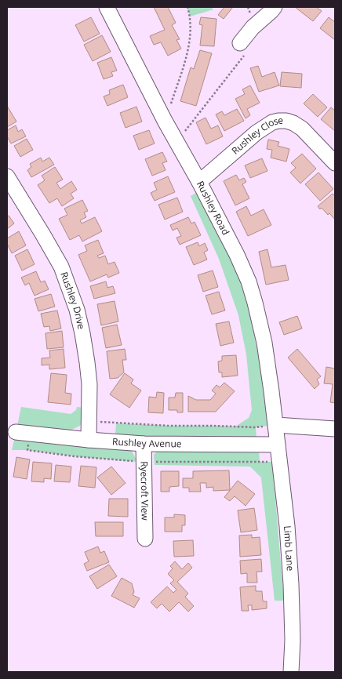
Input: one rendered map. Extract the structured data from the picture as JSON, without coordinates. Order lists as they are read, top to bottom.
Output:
{
  "streets": {
    "street": [
      "Rushley Close",
      "Rushley Road",
      "Rushley Drive",
      "Rushley Avenue",
      "Ryecroft View",
      "Limb Lane"
    ]
  },
  "crossings": [
    ["Rushley Close", "Rushley Road"],
    ["Rushley Road", "Limb Lane"],
    ["Rushley Drive", "Rushley Avenue"],
    ["Rushley Avenue", "Ryecroft View"],
    ["Rushley Avenue", "Limb Lane"]
  ]
}
